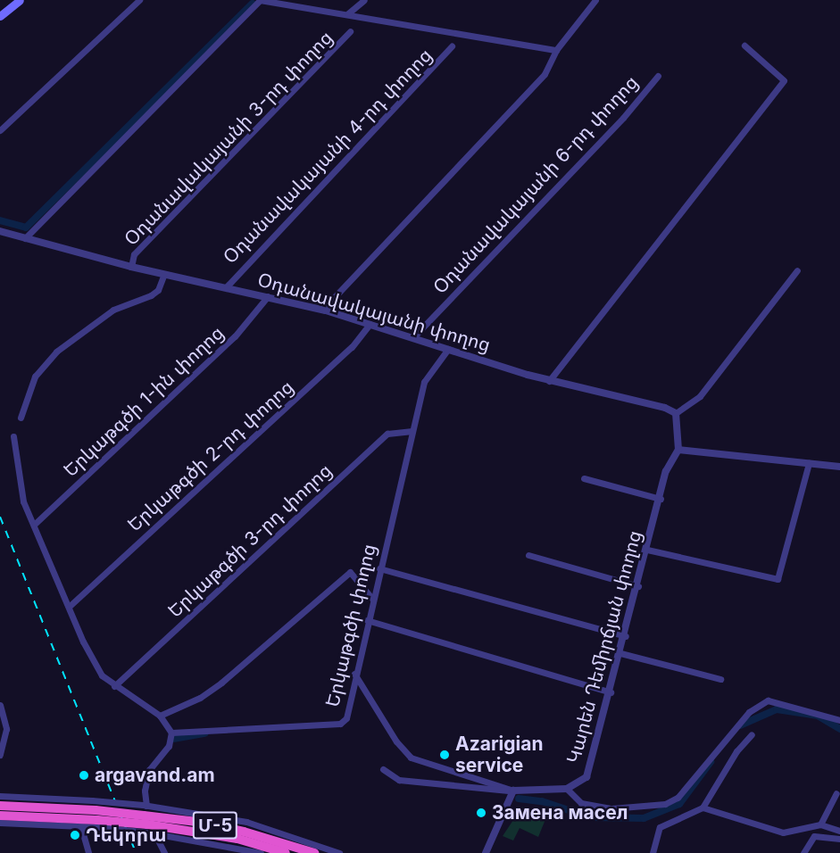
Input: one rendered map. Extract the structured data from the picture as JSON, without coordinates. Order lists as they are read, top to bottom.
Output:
{
  "streets": {
    "highway": ["Մ-5"],
    "street": [
      "Օդանավակայանի 3-րդ փողոց",
      "Օդանավակայանի 4-րդ փողոց",
      "Օդանավակայանի 6-րդ փողոց",
      "Օդանավակայանի փողոց",
      "Երկաթգծի 1-ին փողոց",
      "Երկաթգծի 2-րդ փողոց",
      "Երկաթգծի 3-րդ փողոց",
      "Երկաթգծի փողոց",
      "Կարեն Դեմիրճյան փողոց"
    ]
  },
  "crossings": [
    ["Օդանավակայանի 3-րդ փողոց", "Օդանավակայանի փողոց"],
    ["Օդանավակայանի 4-րդ փողոց", "Օդանավակայանի փողոց"],
    ["Օդանավակայանի 6-րդ փողոց", "Օդանավակայանի փողոց"],
    ["Օդանավակայանի փողոց", "Երկաթգծի 1-ին փողոց"],
    ["Օդանավակայանի փողոց", "Երկաթգծի 2-րդ փողոց"],
    ["Օդանավակայանի փողոց", "Երկաթգծի փողոց"],
    ["Երկաթգծի 3-րդ փողոց", "Երկաթգծի փողոց"]
  ],
  "places": [
    "Azarigian service",
    "argavand.am",
    "Замена масел",
    "Դեկորա"
  ]
}
